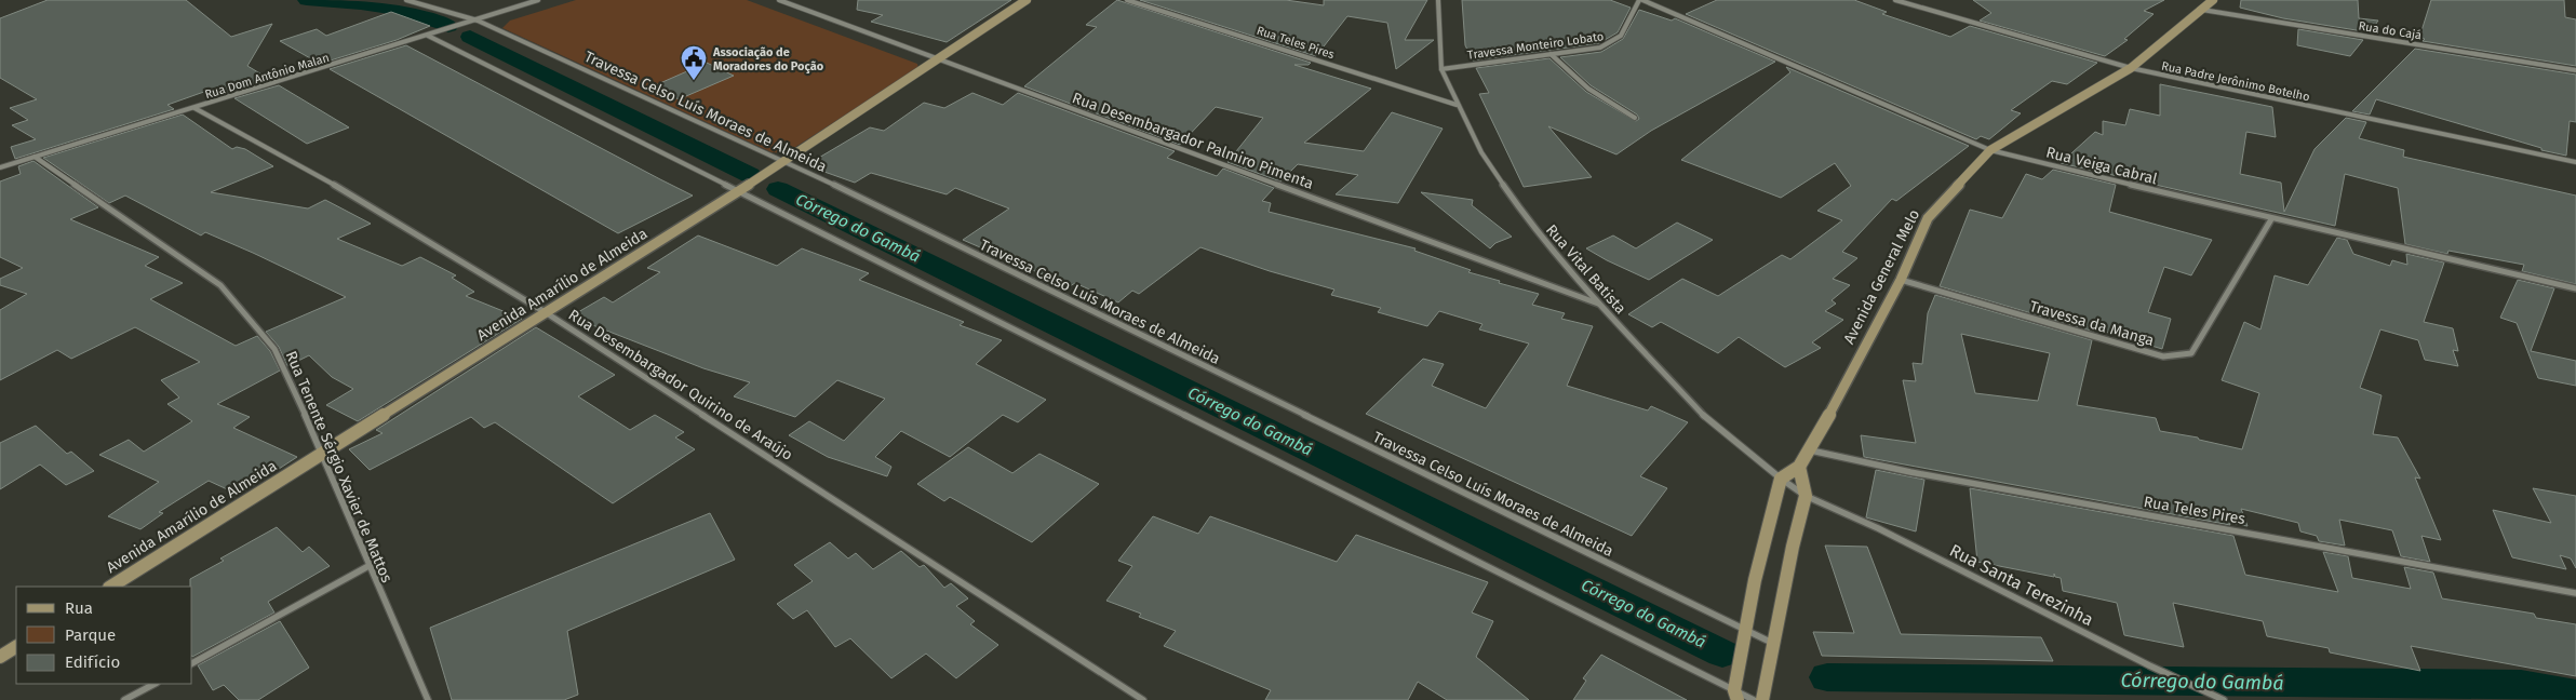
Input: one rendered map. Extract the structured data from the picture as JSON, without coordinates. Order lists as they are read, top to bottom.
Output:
{
  "streets": {
    "main road": ["Avenida General Melo", "Avenida Amarílio de Almeida"],
    "street": [
      "Rua do Cajá",
      "Rua Teles Pires",
      "Travessa Monteiro Lobato",
      "Rua Dom Antônio Malan",
      "Rua Padre Jerônimo Botelho",
      "Travessa Celso Luís Moraes de Almeida",
      "Rua Desembargador Palmiro Pimenta",
      "Rua Veiga Cabral",
      "Rua Vital Batista",
      "Travessa da Manga",
      "Rua Desembargador Quirino de Araújo",
      "Rua Tenente Sérgio Xavier de Mattos",
      "Rua Santa Terezinha"
    ]
  },
  "crossings": [
    ["Rua do Cajá", "Avenida General Melo"],
    ["Rua Teles Pires", "Rua Vital Batista"],
    ["Rua Teles Pires", "Avenida General Melo"],
    ["Travessa Monteiro Lobato", "Rua Veiga Cabral"],
    ["Travessa Monteiro Lobato", "Rua Vital Batista"],
    ["Rua Dom Antônio Malan", "Travessa Celso Luís Moraes de Almeida"],
    ["Rua Dom Antônio Malan", "Rua Desembargador Quirino de Araújo"],
    ["Rua Dom Antônio Malan", "Rua Tenente Sérgio Xavier de Mattos"],
    ["Rua Padre Jerônimo Botelho", "Avenida General Melo"],
    ["Travessa Celso Luís Moraes de Almeida", "Avenida Amarílio de Almeida"],
    ["Rua Desembargador Palmiro Pimenta", "Rua Vital Batista"],
    ["Rua Desembargador Palmiro Pimenta", "Avenida Amarílio de Almeida"],
    ["Rua Veiga Cabral", "Avenida General Melo"],
    ["Rua Veiga Cabral", "Travessa da Manga"],
    ["Rua Vital Batista", "Avenida General Melo"],
    ["Rua Vital Batista", "Rua Santa Terezinha"],
    ["Avenida General Melo", "Travessa da Manga"],
    ["Avenida Amarílio de Almeida", "Rua Desembargador Quirino de Araújo"],
    ["Avenida Amarílio de Almeida", "Rua Tenente Sérgio Xavier de Mattos"]
  ],
  "water": ["Córrego do Gambá"],
  "places": {
    "public building": ["Associação de Moradores do Poção"]
  },
  "legend": ["Rua", "Parque", "Edifício"]
}
